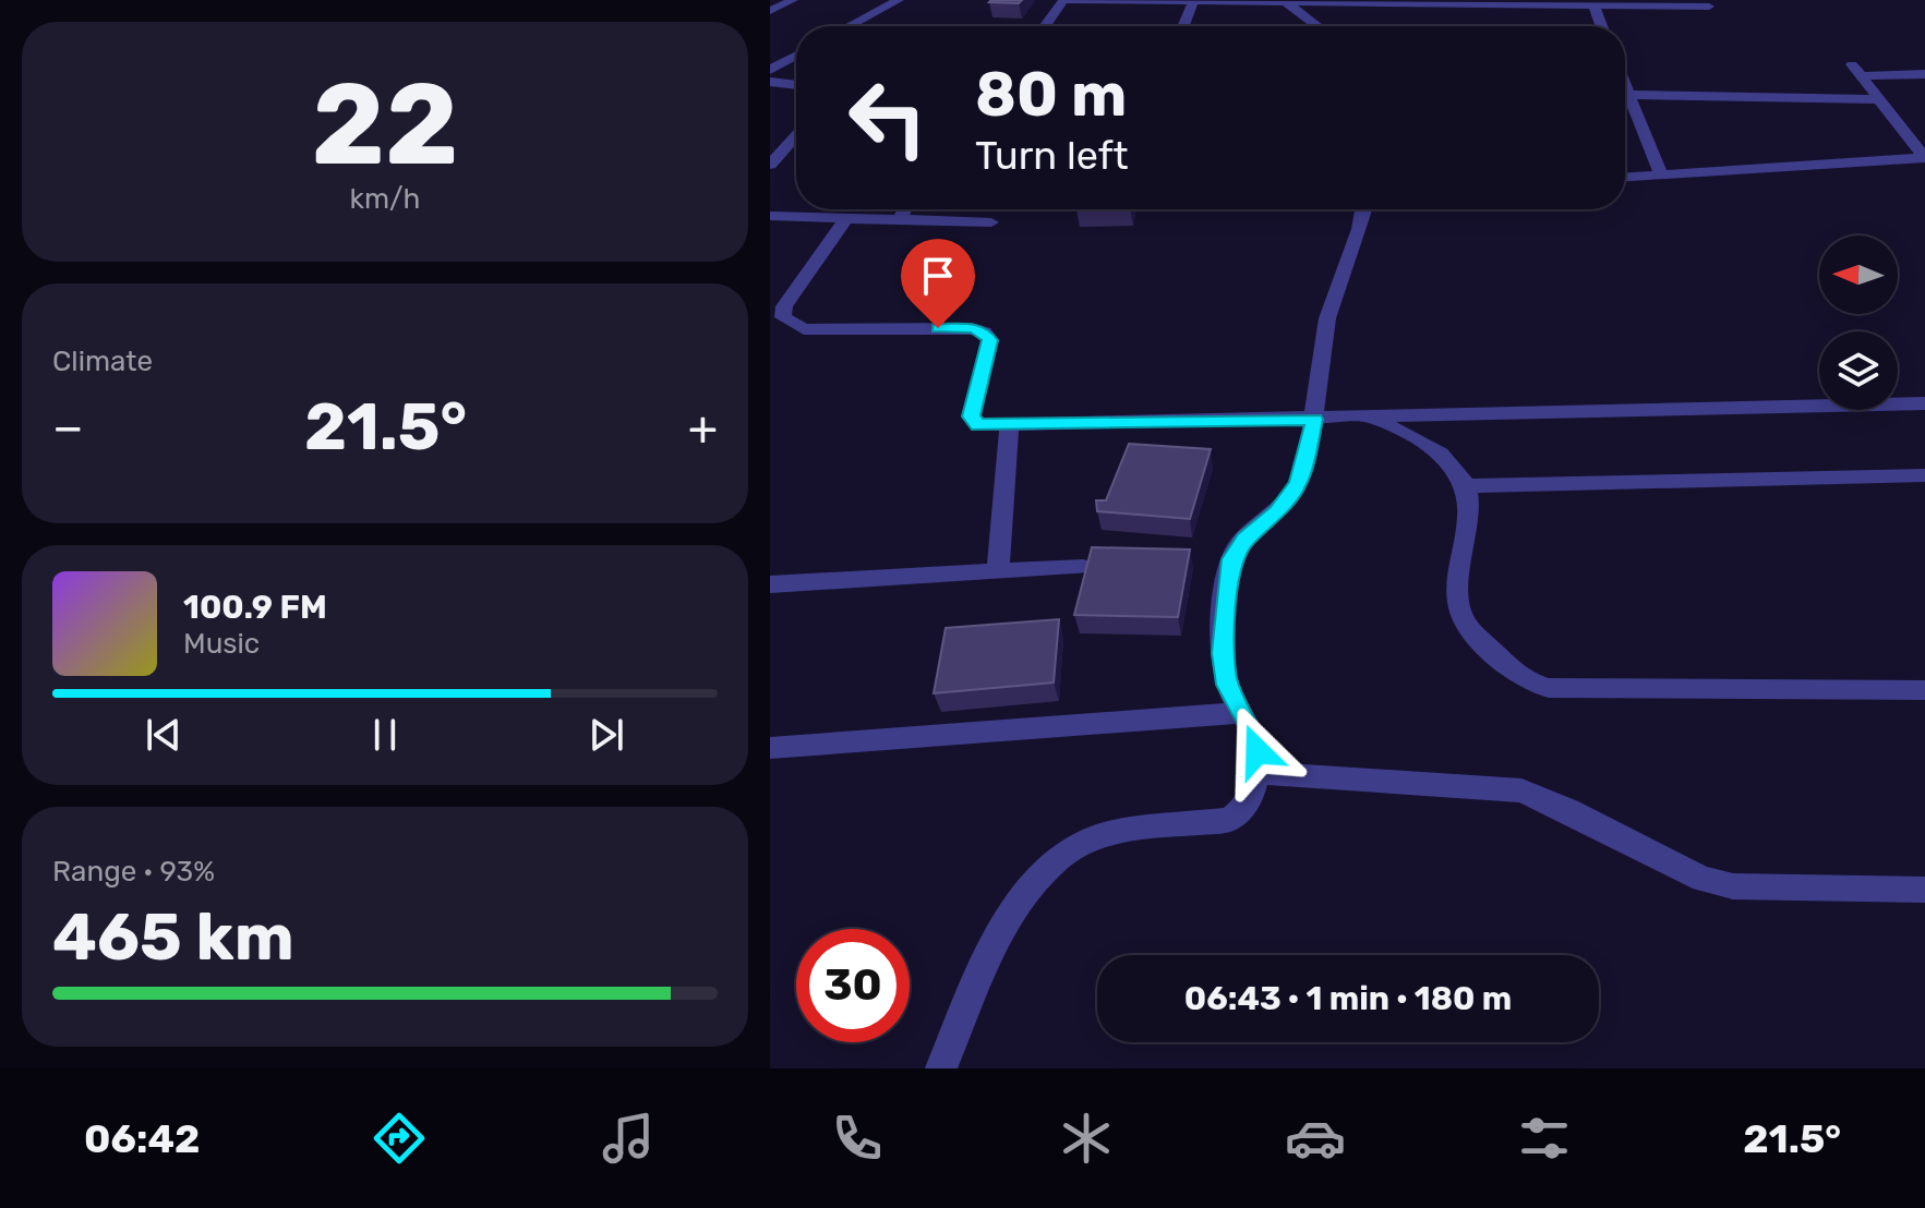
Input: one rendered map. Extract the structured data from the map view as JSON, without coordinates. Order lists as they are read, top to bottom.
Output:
{
  "north": "left",
  "page": {
    "tile": [
      ["22", "km/h"],
      "Climate",
      ["Range · 93%", "465 km"]
    ],
    "turn": ["80 m", "Turn left"],
    "heat": ["−", "21.5°", "+"],
    "song": ["100.9 FM", "Music"],
    "limit": "30",
    "trip": "06:43 · 1 min · 180 m",
    "tabs": ["06:42", "21.5°"]
  }
}
